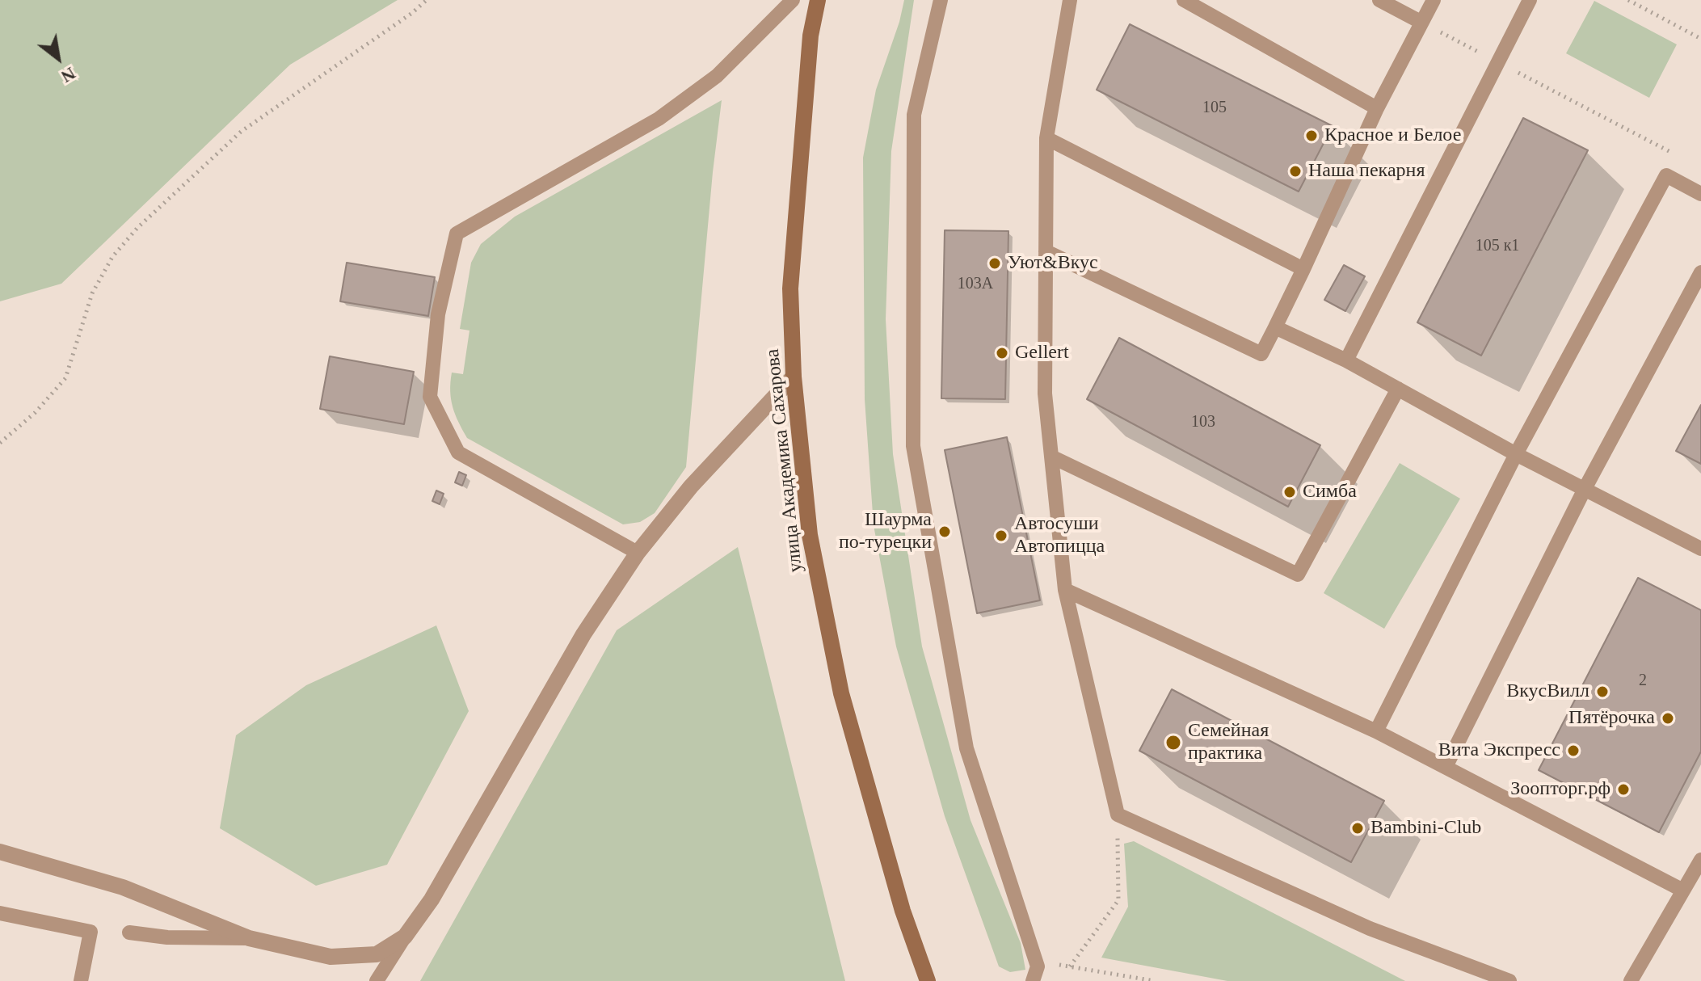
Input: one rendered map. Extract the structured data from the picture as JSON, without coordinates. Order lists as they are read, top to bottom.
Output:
{
  "streets": {
    "main road": ["улица Академика Сахарова"]
  },
  "places": [
    "Красное и Белое",
    "Наша пекарня",
    "Уют&Вкус",
    "Gellert",
    "Симба",
    "Шаурма по-турецки",
    "Автосуши Автопицца",
    "ВкусВилл",
    "Пятёрочка",
    "Семейная практика",
    "Вита Экспресс",
    "Зоопторг.рф",
    "Bambini-Club"
  ],
  "house_numbers": [
    "105",
    "105 к1",
    "103А",
    "103",
    "2"
  ],
  "north": "bottom right"
}
